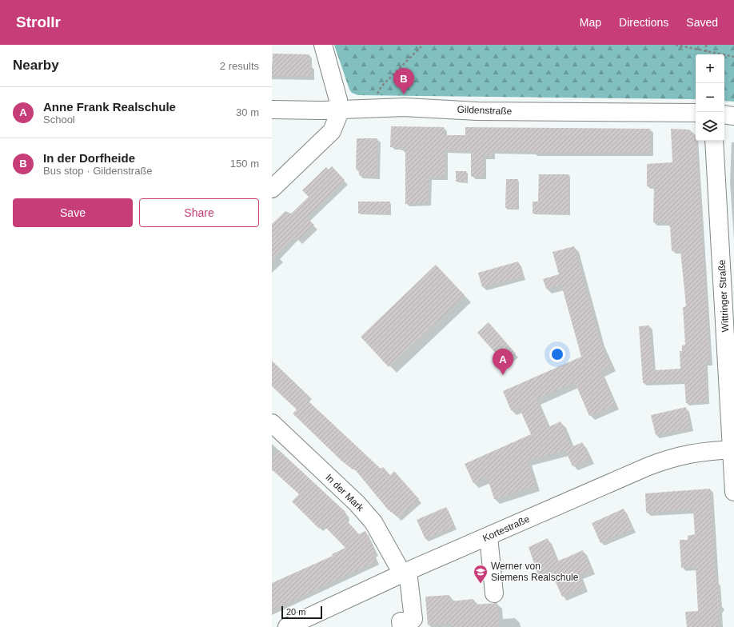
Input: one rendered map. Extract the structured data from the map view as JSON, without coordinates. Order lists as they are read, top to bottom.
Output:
{
  "streets": {
    "street": [
      "Gildenstraße",
      "Wittringer Straße",
      "In der Mark",
      "Kortestraße"
    ]
  },
  "crossings": [
    ["Wittringer Straße", "Kortestraße"],
    ["In der Mark", "Kortestraße"]
  ],
  "places": {
    "school or university": ["Werner von Siemens Realschule"]
  },
  "scale_bar": "20 m",
  "page": {
    "header": "Strollr",
    "nav": ["Map", "Directions", "Saved"],
    "heading": ["Nearby", "2 results"],
    "map_buttons": ["+", "−"],
    "pins": ["B", "A"],
    "list": [
      {
        "mark": "A",
        "name": "Anne Frank Realschule",
        "note": "School",
        "value": "30 m"
      },
      {
        "mark": "B",
        "name": "In der Dorfheide",
        "note": "Bus stop · Gildenstraße",
        "value": "150 m"
      }
    ],
    "buttons": ["Save", "Share"],
    "scale": "20 m"
  }
}
